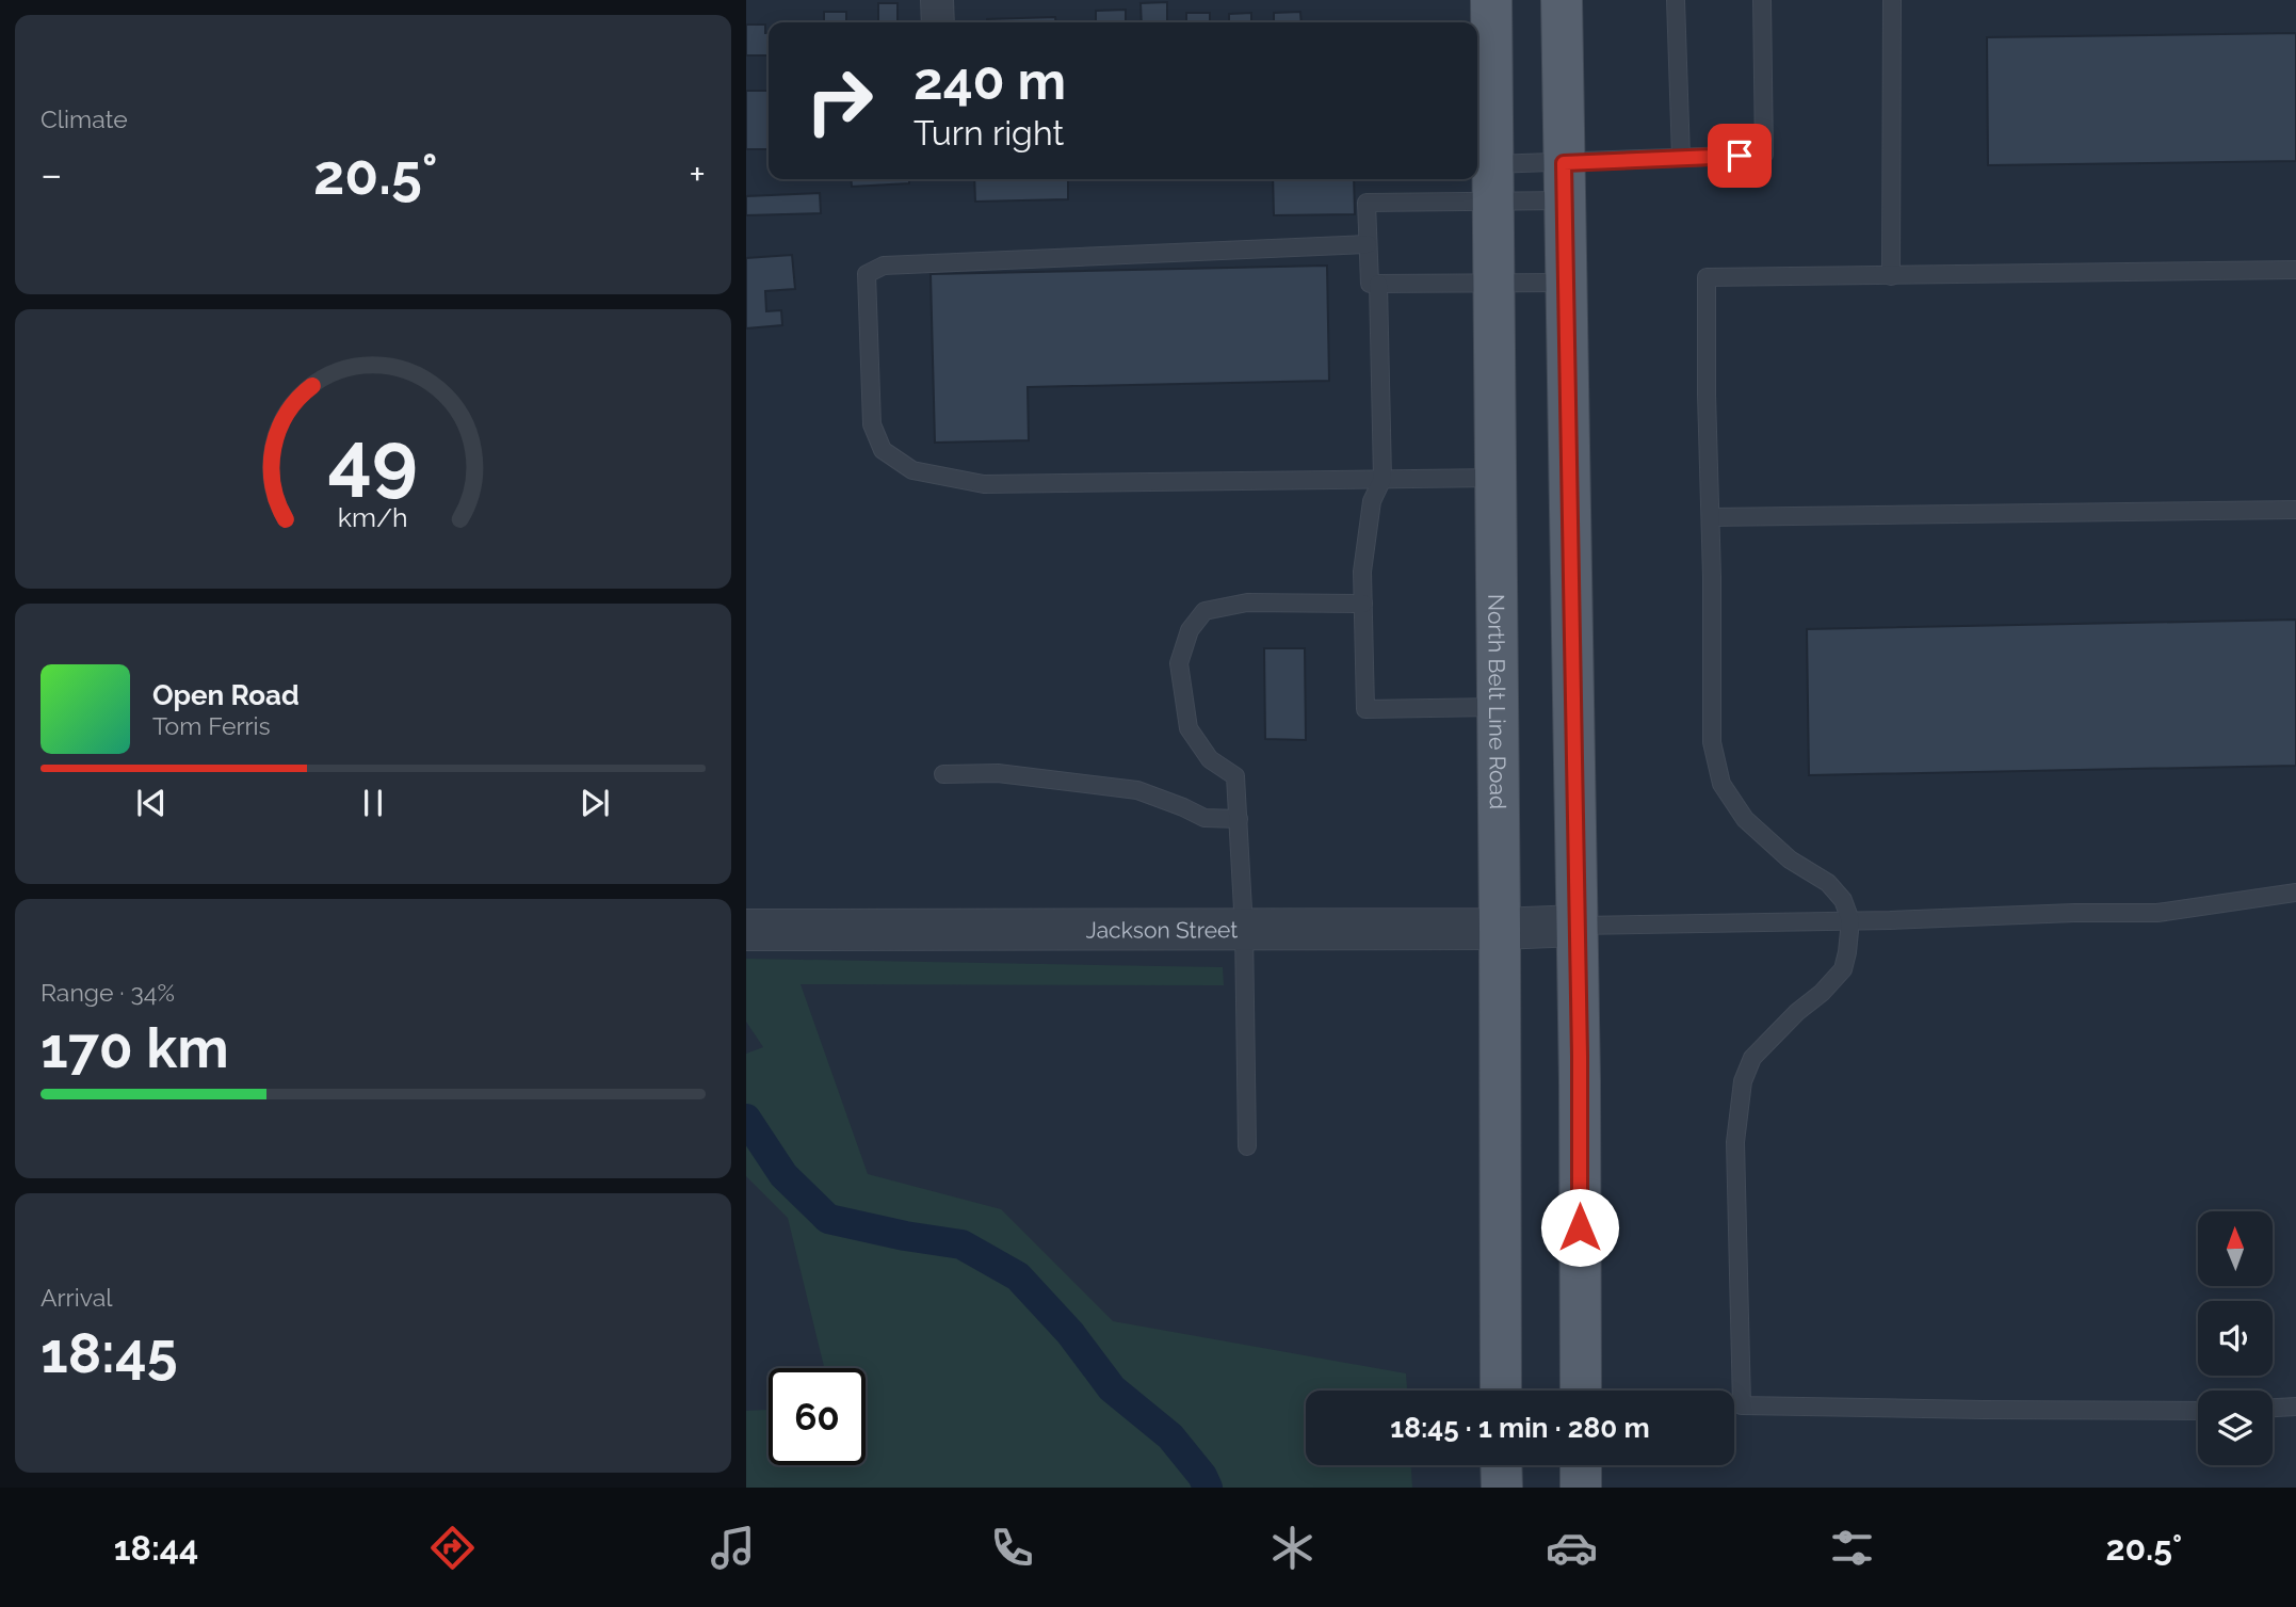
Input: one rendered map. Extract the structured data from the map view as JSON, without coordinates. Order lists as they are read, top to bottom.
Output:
{
  "streets": {
    "main road": ["North Belt Line Road"],
    "street": ["Jackson Street"]
  },
  "crossings": [
    ["North Belt Line Road", "Jackson Street"]
  ],
  "north": "top",
  "page": {
    "tile": [
      "Climate",
      ["Range · 34%", "170 km"],
      ["Arrival", "18:45"]
    ],
    "turn": ["240 m", "Turn right"],
    "heat": ["−", "20.5°", "+"],
    "song": ["Open Road", "Tom Ferris"],
    "limit": "60",
    "trip": "18:45 · 1 min · 280 m",
    "tabs": ["18:44", "20.5°"],
    "gauge": ["49", "km/h"]
  }
}
